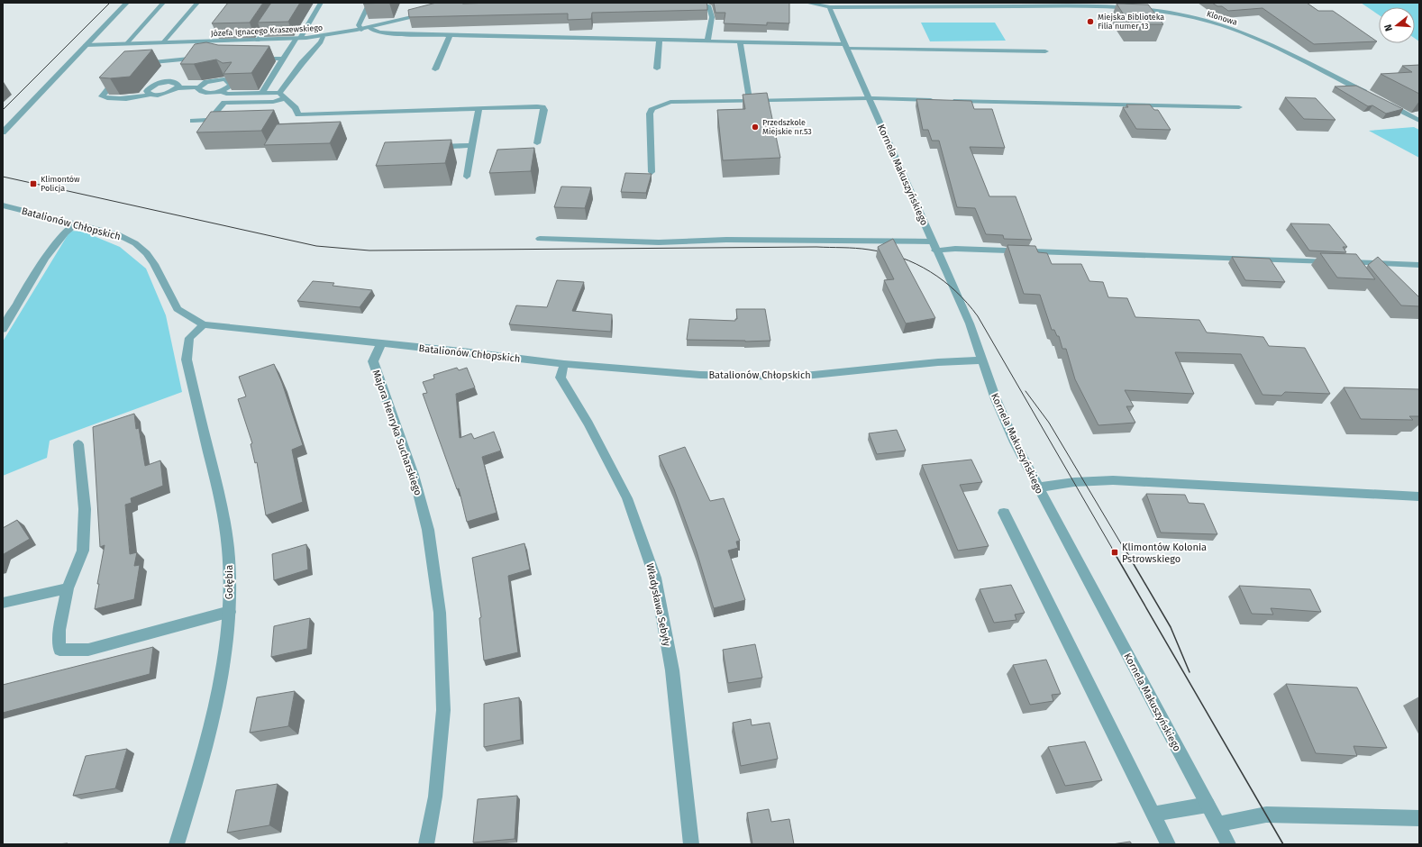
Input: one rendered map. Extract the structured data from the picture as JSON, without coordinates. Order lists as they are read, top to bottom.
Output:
{
  "streets": {
    "street": [
      "Klonowa",
      "Józefa Ignacego Kraszewskiego",
      "Kornela Makuszyńskiego",
      "Batalionów Chłopskich",
      "Majora Henryka Sucharskiego",
      "Gołębia",
      "Władysława Sebyły"
    ]
  },
  "crossings": [
    ["Klonowa", "Kornela Makuszyńskiego"],
    ["Kornela Makuszyńskiego", "Batalionów Chłopskich"],
    ["Batalionów Chłopskich", "Majora Henryka Sucharskiego"],
    ["Batalionów Chłopskich", "Gołębia"],
    ["Batalionów Chłopskich", "Władysława Sebyły"]
  ],
  "places": {
    "other": ["Miejska Biblioteka Filia numer 13", "Przedszkole Miejskie nr.53"],
    "transit": ["Klimontów Policja", "Klimontów Kolonia Pstrowskiego"]
  },
  "north": "left"
}
